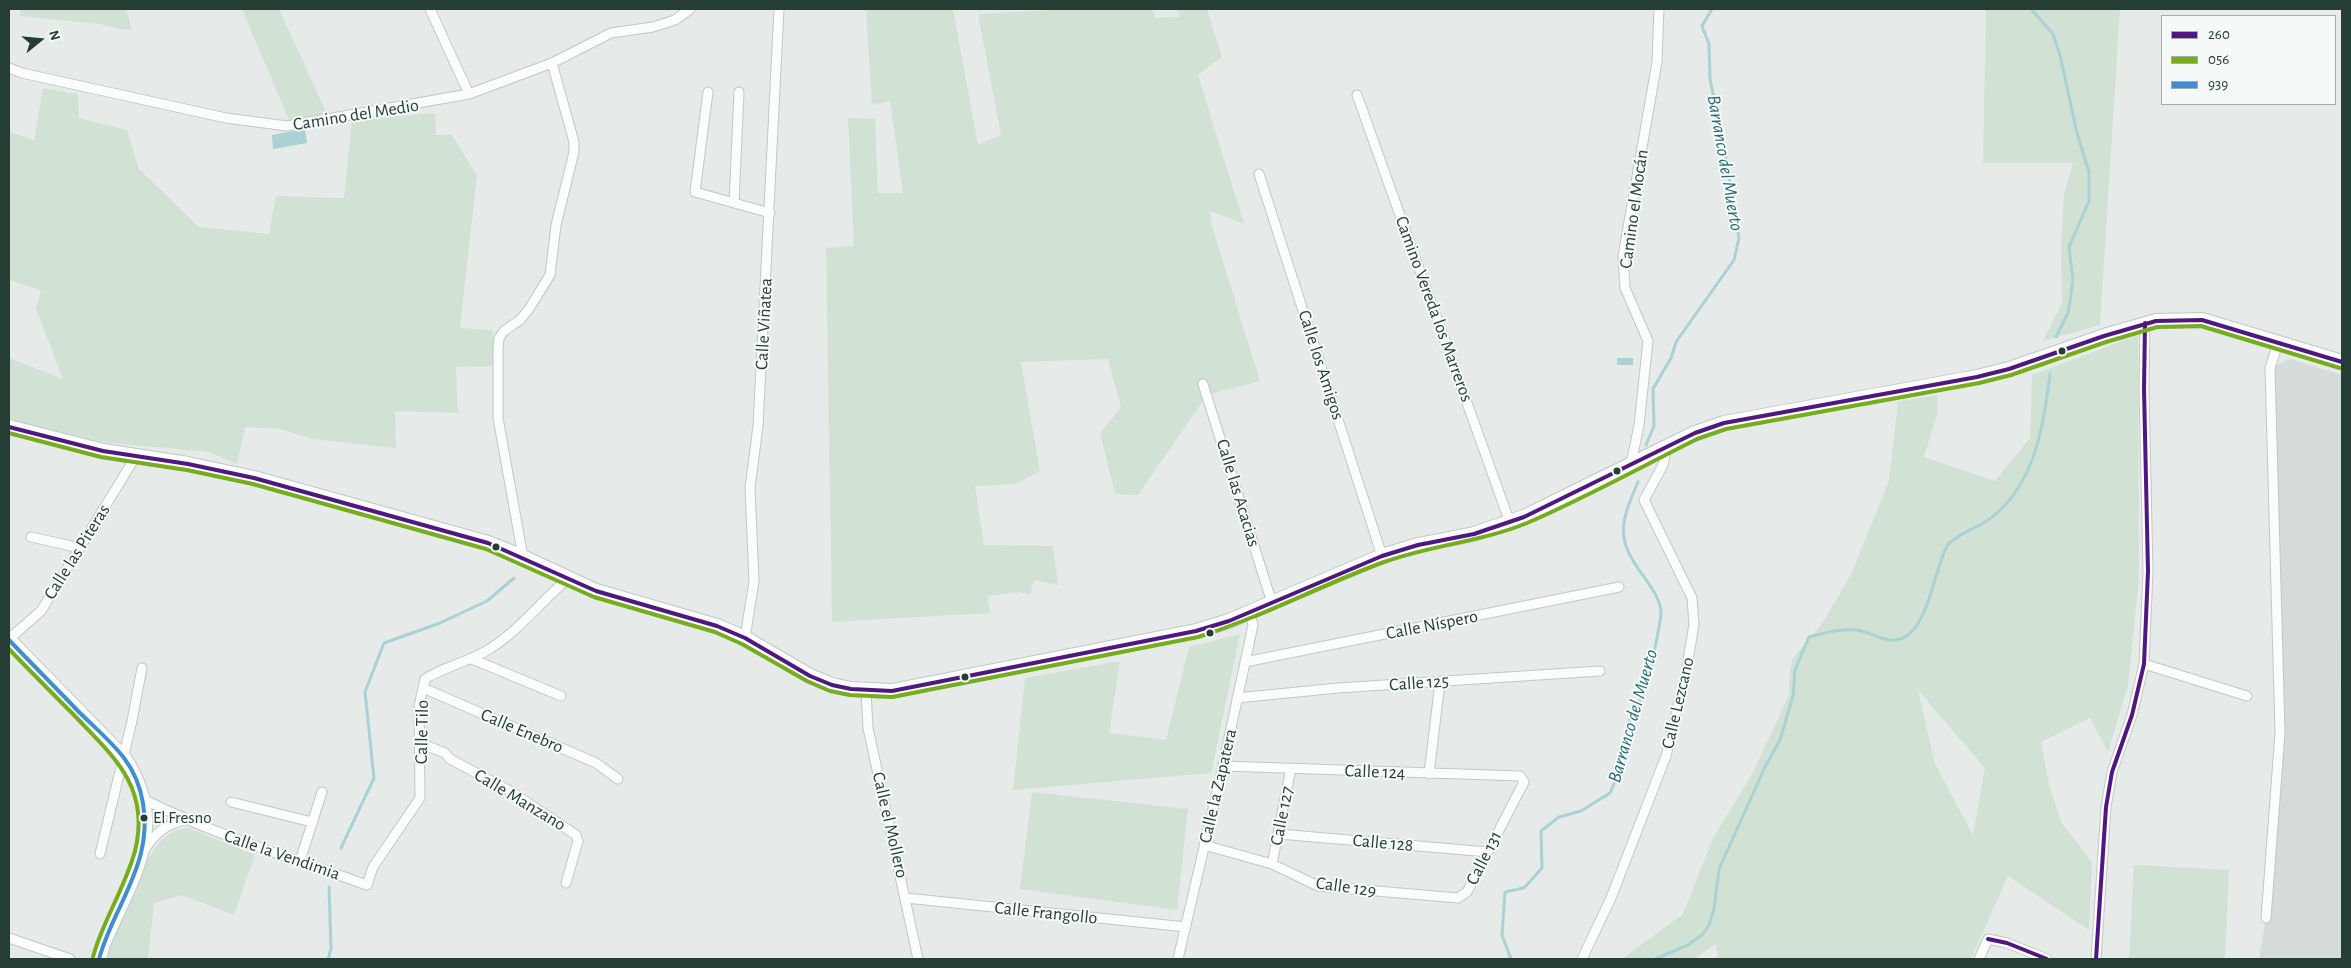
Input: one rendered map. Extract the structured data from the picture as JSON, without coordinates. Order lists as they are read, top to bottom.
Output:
{
  "streets": {
    "street": [
      "Camino del Medio",
      "Camino el Mocán",
      "Camino Vereda los Marreros",
      "Calle Viñatea",
      "Calle los Amigos",
      "Calle las Acacias",
      "Calle las Piteras",
      "Calle Níspero",
      "Calle 125",
      "Calle Lezcano",
      "Calle Enebro",
      "Calle Tilo",
      "Calle 124",
      "Calle la Zapatera",
      "Calle Manzano",
      "Calle 127",
      "Calle el Mollero",
      "Calle 128",
      "Calle la Vendimia",
      "Calle 131",
      "Calle 129",
      "Calle Frangollo"
    ]
  },
  "crossings": [
    ["Calle Níspero", "Calle la Zapatera"],
    ["Calle 125", "Calle la Zapatera"],
    ["Calle Enebro", "Calle Tilo"],
    ["Calle Tilo", "Calle Manzano"],
    ["Calle Tilo", "Calle la Vendimia"],
    ["Calle 124", "Calle la Zapatera"],
    ["Calle 124", "Calle 127"],
    ["Calle 124", "Calle 131"],
    ["Calle la Zapatera", "Calle 129"],
    ["Calle la Zapatera", "Calle Frangollo"],
    ["Calle 127", "Calle 128"],
    ["Calle 127", "Calle 129"],
    ["Calle el Mollero", "Calle Frangollo"],
    ["Calle 128", "Calle 131"],
    ["Calle 131", "Calle 129"]
  ],
  "water": ["Barranco del Muerto"],
  "places": ["El Fresno"],
  "lines": ["transit line 260", "transit line 056", "transit line 939"],
  "legend": ["260", "056", "939"],
  "north": "right"
}
